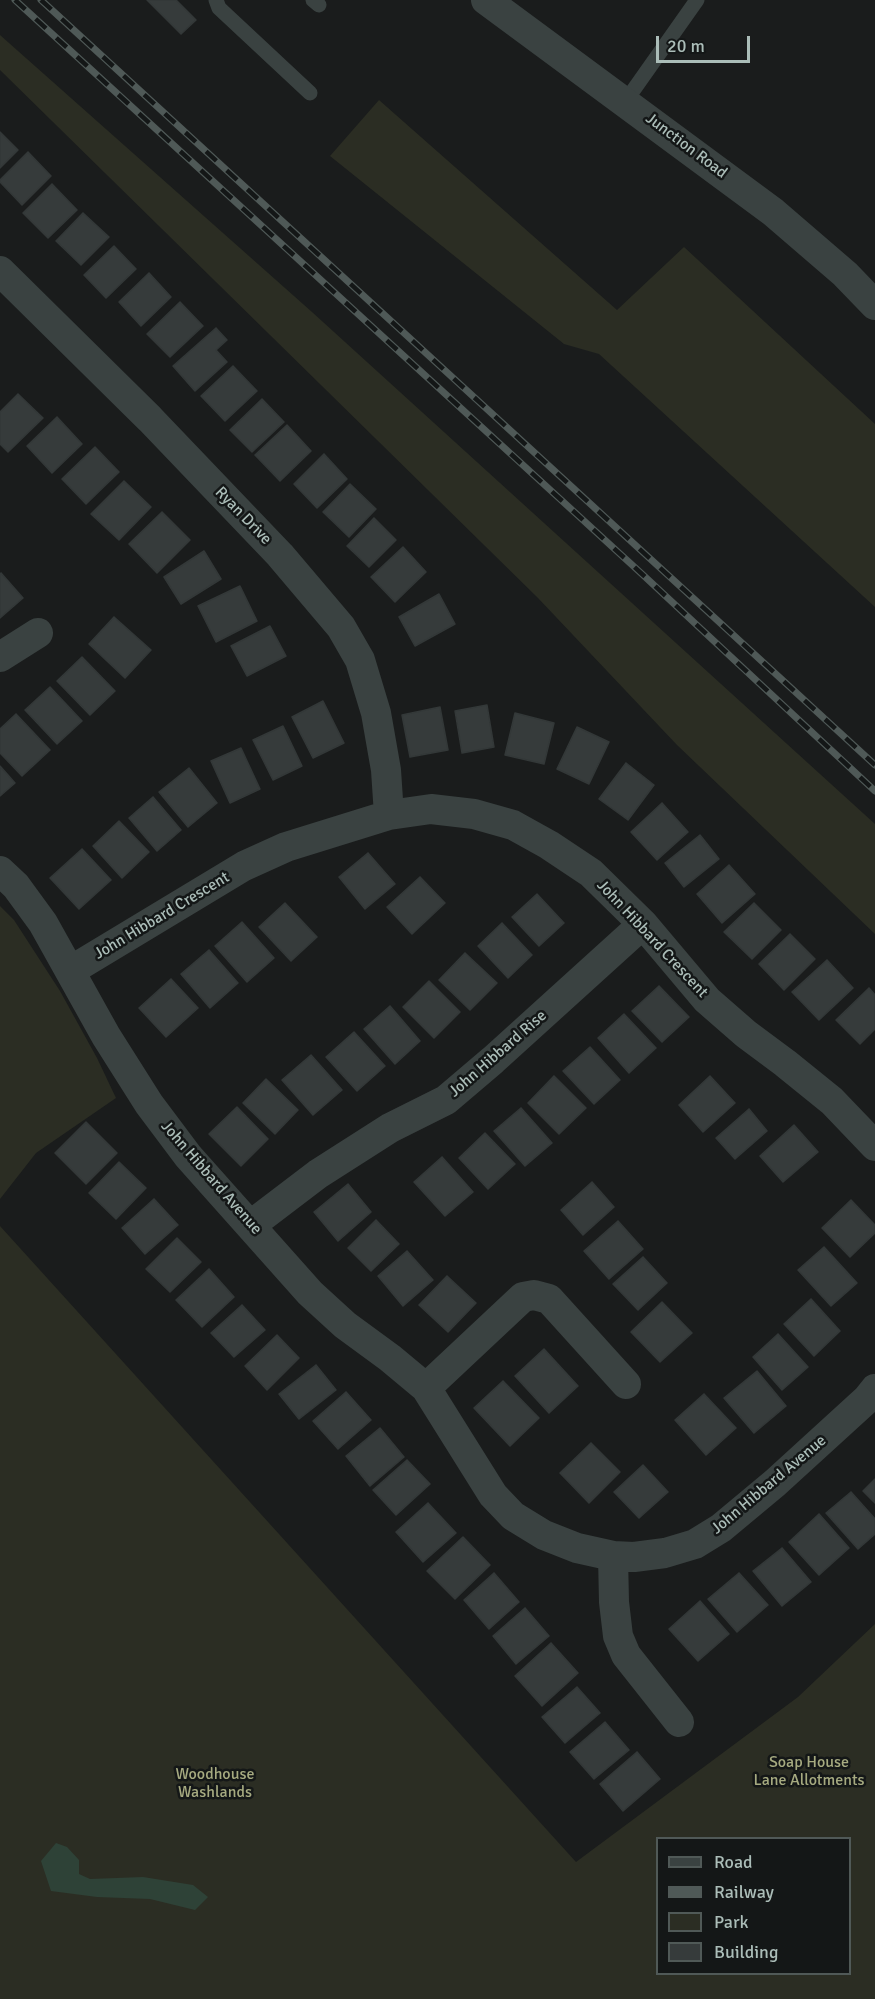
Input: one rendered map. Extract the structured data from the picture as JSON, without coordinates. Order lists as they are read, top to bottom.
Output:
{
  "streets": {
    "street": [
      "Junction Road",
      "Ryan Drive",
      "John Hibbard Crescent",
      "John Hibbard Rise",
      "John Hibbard Avenue"
    ]
  },
  "crossings": [
    ["Ryan Drive", "John Hibbard Crescent"],
    ["John Hibbard Crescent", "John Hibbard Rise"],
    ["John Hibbard Crescent", "John Hibbard Avenue"],
    ["John Hibbard Rise", "John Hibbard Avenue"]
  ],
  "parks": ["Soap House Lane Allotments", "Woodhouse Washlands"],
  "legend": [
    "Road",
    "Railway",
    "Park",
    "Building"
  ],
  "scale_bar": "20 m"
}
